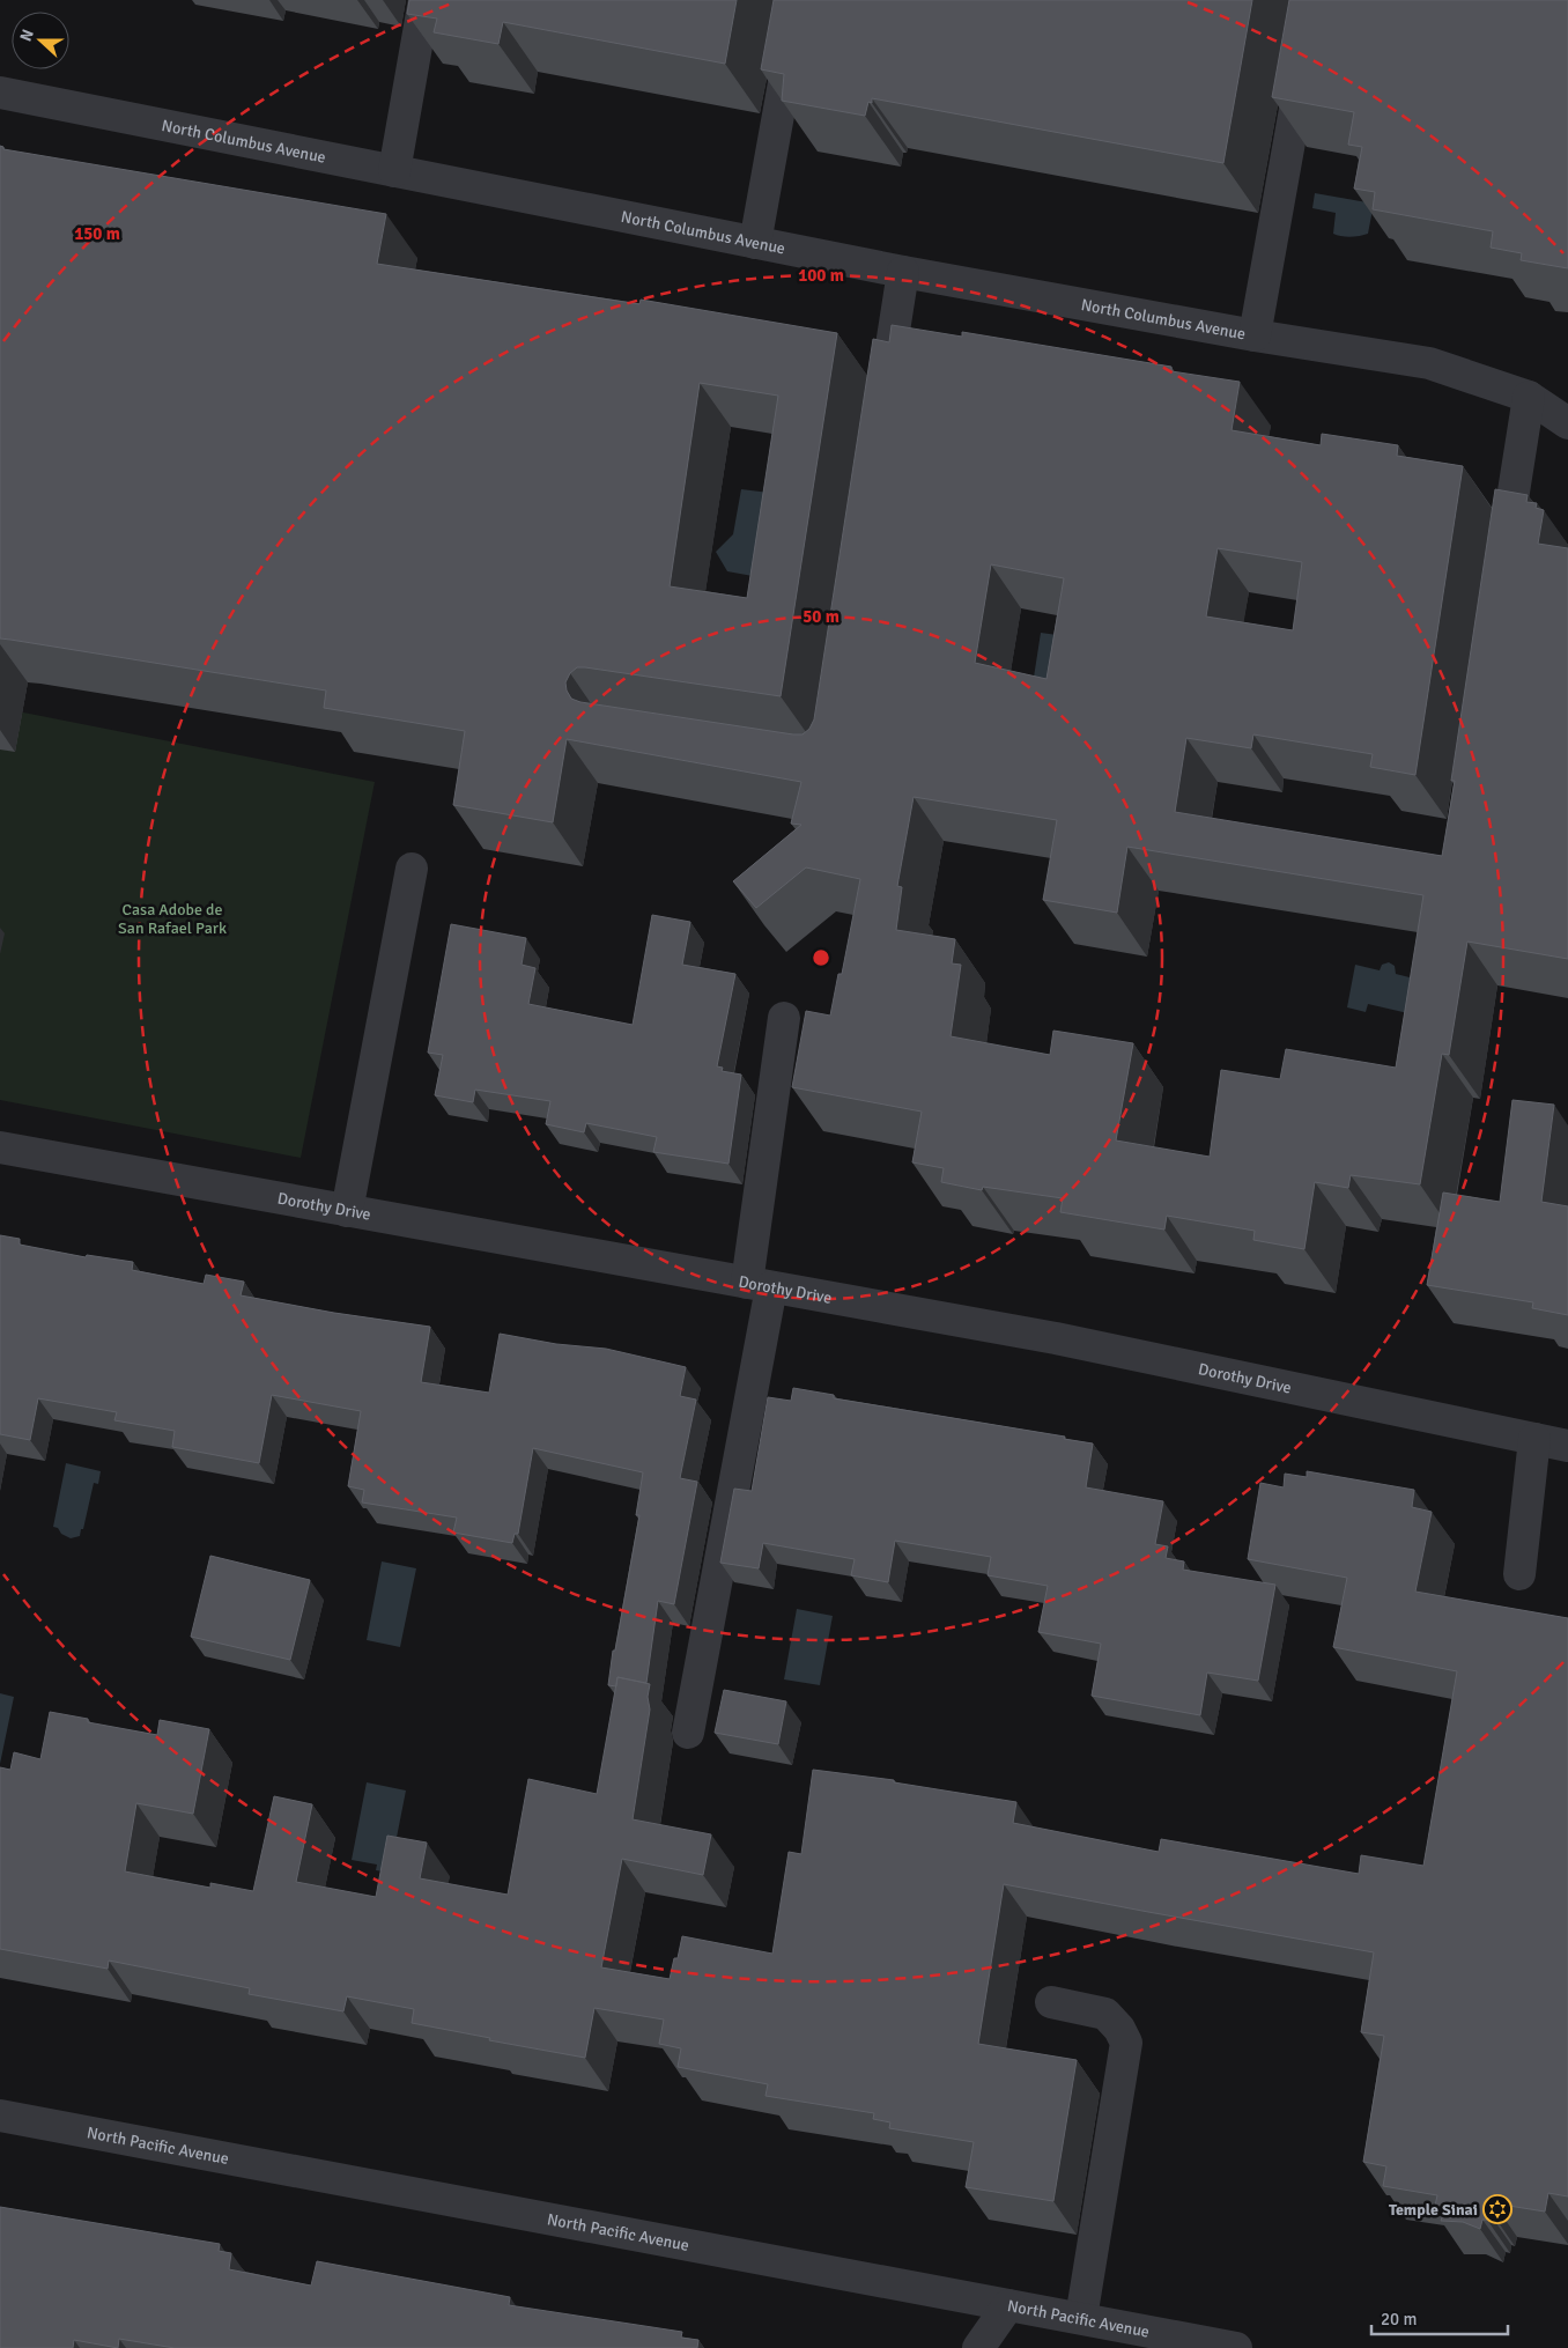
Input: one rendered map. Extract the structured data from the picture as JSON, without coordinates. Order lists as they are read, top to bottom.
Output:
{
  "streets": {
    "street": ["North Columbus Avenue", "Dorothy Drive", "North Pacific Avenue"]
  },
  "parks": ["Casa Adobe de San Rafael Park"],
  "places": {
    "synagogue": ["Temple Sinai"]
  },
  "scale_bar": "20 m",
  "north": "left",
  "rings": ["150 m", "100 m", "50 m"]
}
